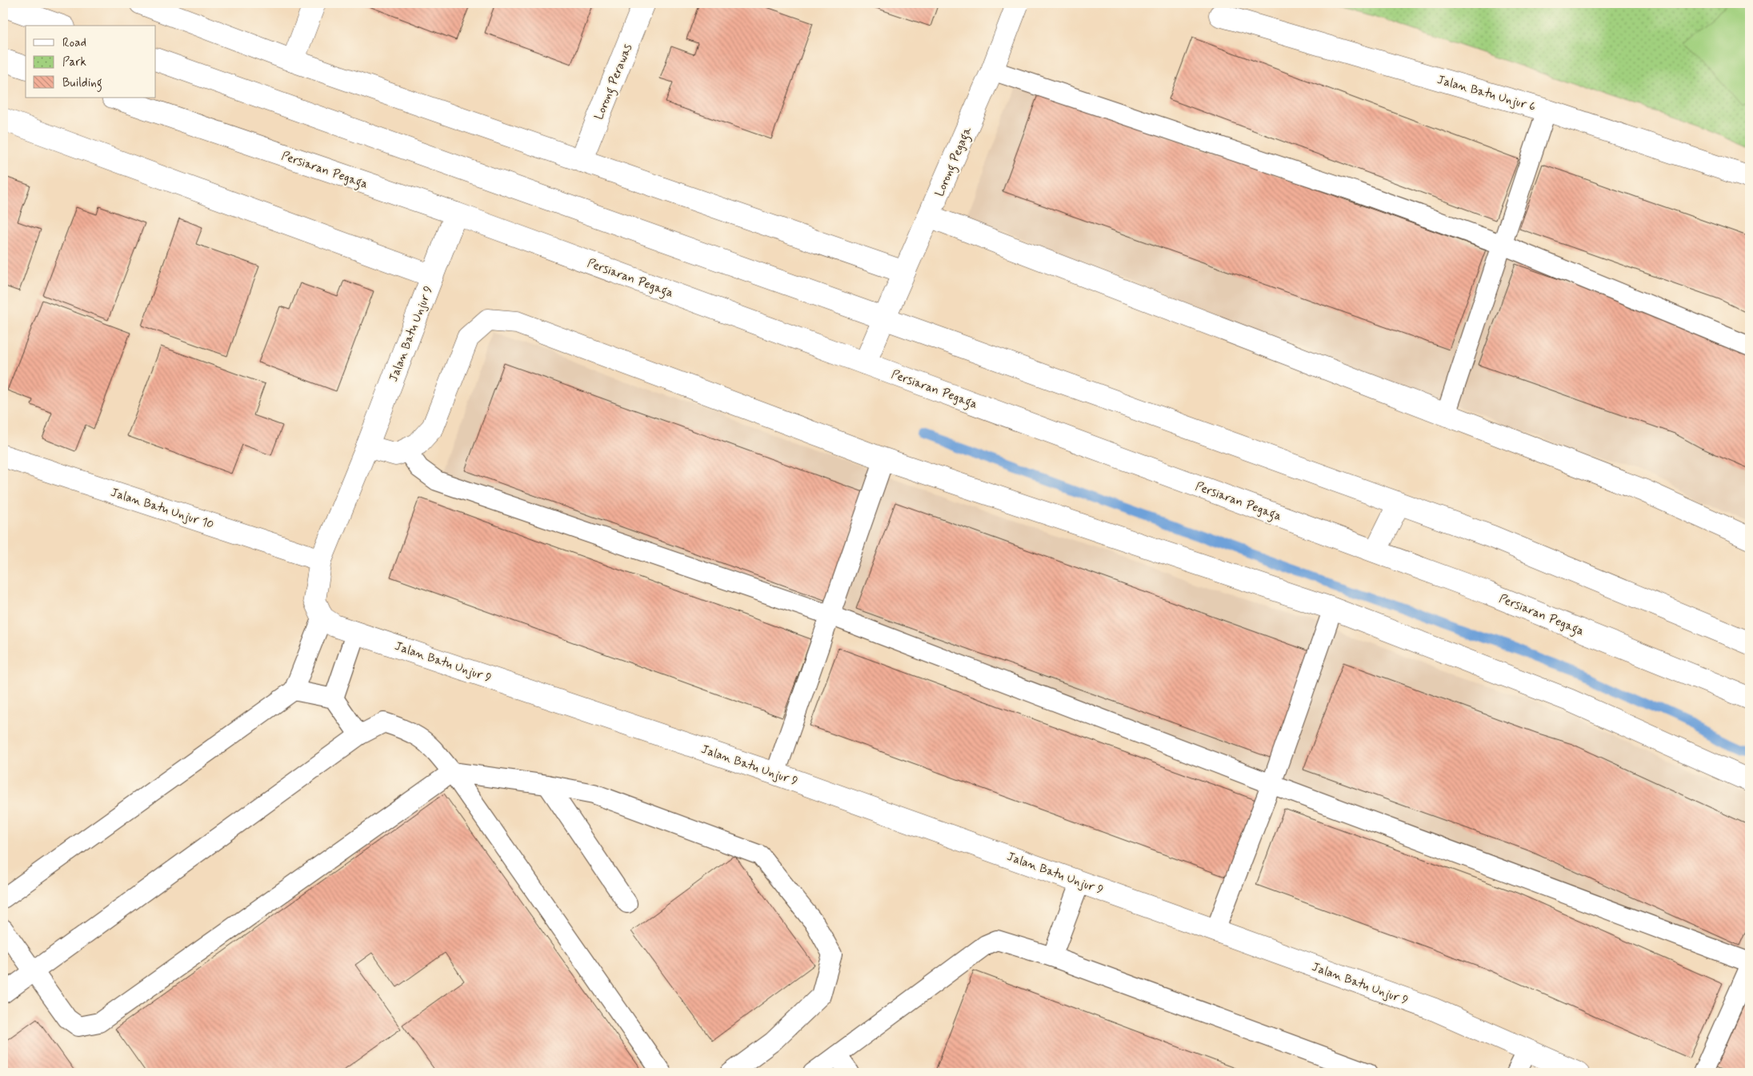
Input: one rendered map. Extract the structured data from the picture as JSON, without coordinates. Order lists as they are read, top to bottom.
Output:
{
  "streets": {
    "street": [
      "Lorong Perawas",
      "Jalan Batu Unjur 6",
      "Lorong Pegaga",
      "Persiaran Pegaga",
      "Jalan Batu Unjur 9",
      "Jalan Batu Unjur 10"
    ]
  },
  "crossings": [
    ["Lorong Pegaga", "Persiaran Pegaga"],
    ["Persiaran Pegaga", "Jalan Batu Unjur 9"],
    ["Jalan Batu Unjur 9", "Jalan Batu Unjur 10"]
  ],
  "legend": ["Road", "Park", "Building"]
}
